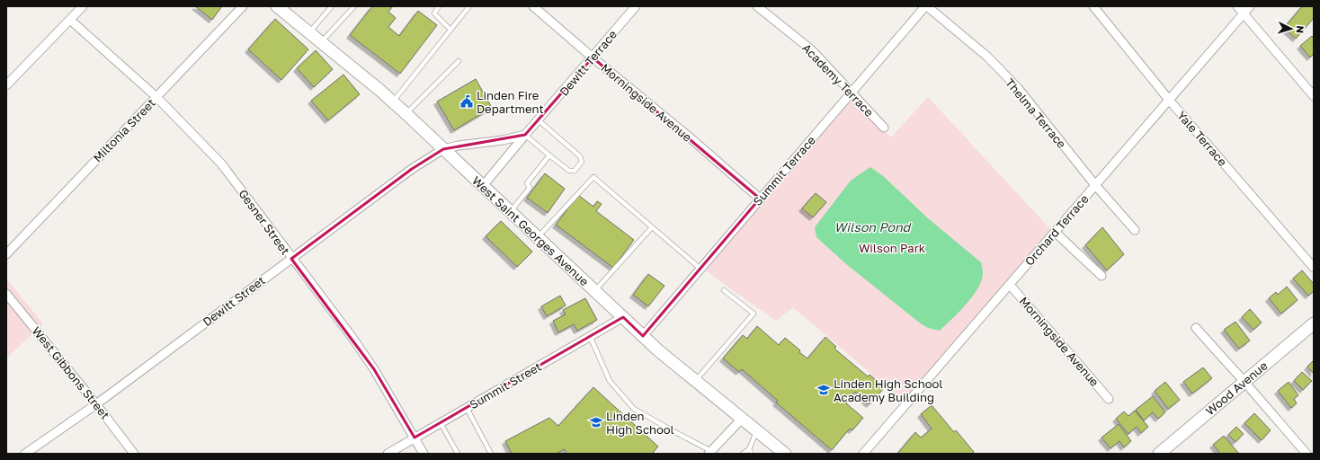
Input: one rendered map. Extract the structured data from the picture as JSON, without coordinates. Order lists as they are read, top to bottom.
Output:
{
  "streets": {
    "main road": ["West Saint Georges Avenue", "Wood Avenue"],
    "street": [
      "Dewitt Terrace",
      "Academy Terrace",
      "Morningside Avenue",
      "Thelma Terrace",
      "Miltonia Street",
      "Yale Terrace",
      "Summit Terrace",
      "Gesner Street",
      "Orchard Terrace",
      "Dewitt Street",
      "West Gibbons Street",
      "Summit Street"
    ]
  },
  "crossings": [
    ["Dewitt Terrace", "Morningside Avenue"],
    ["Dewitt Terrace", "West Saint Georges Avenue"],
    ["Academy Terrace", "Summit Terrace"],
    ["Morningside Avenue", "Summit Terrace"],
    ["Morningside Avenue", "Orchard Terrace"],
    ["Thelma Terrace", "Summit Terrace"],
    ["Thelma Terrace", "Orchard Terrace"],
    ["Miltonia Street", "Gesner Street"],
    ["Yale Terrace", "Orchard Terrace"],
    ["Summit Terrace", "West Saint Georges Avenue"],
    ["Gesner Street", "Dewitt Street"],
    ["Gesner Street", "Summit Street"],
    ["West Saint Georges Avenue", "Dewitt Street"],
    ["West Saint Georges Avenue", "Summit Street"],
    ["Dewitt Street", "West Gibbons Street"]
  ],
  "water": ["Wilson Pond"],
  "parks": ["Wilson Park"],
  "places": {
    "public building": ["Linden Fire Department"],
    "school or university": ["Linden High School Academy Building", "Linden High School"]
  },
  "north": "right"
}
